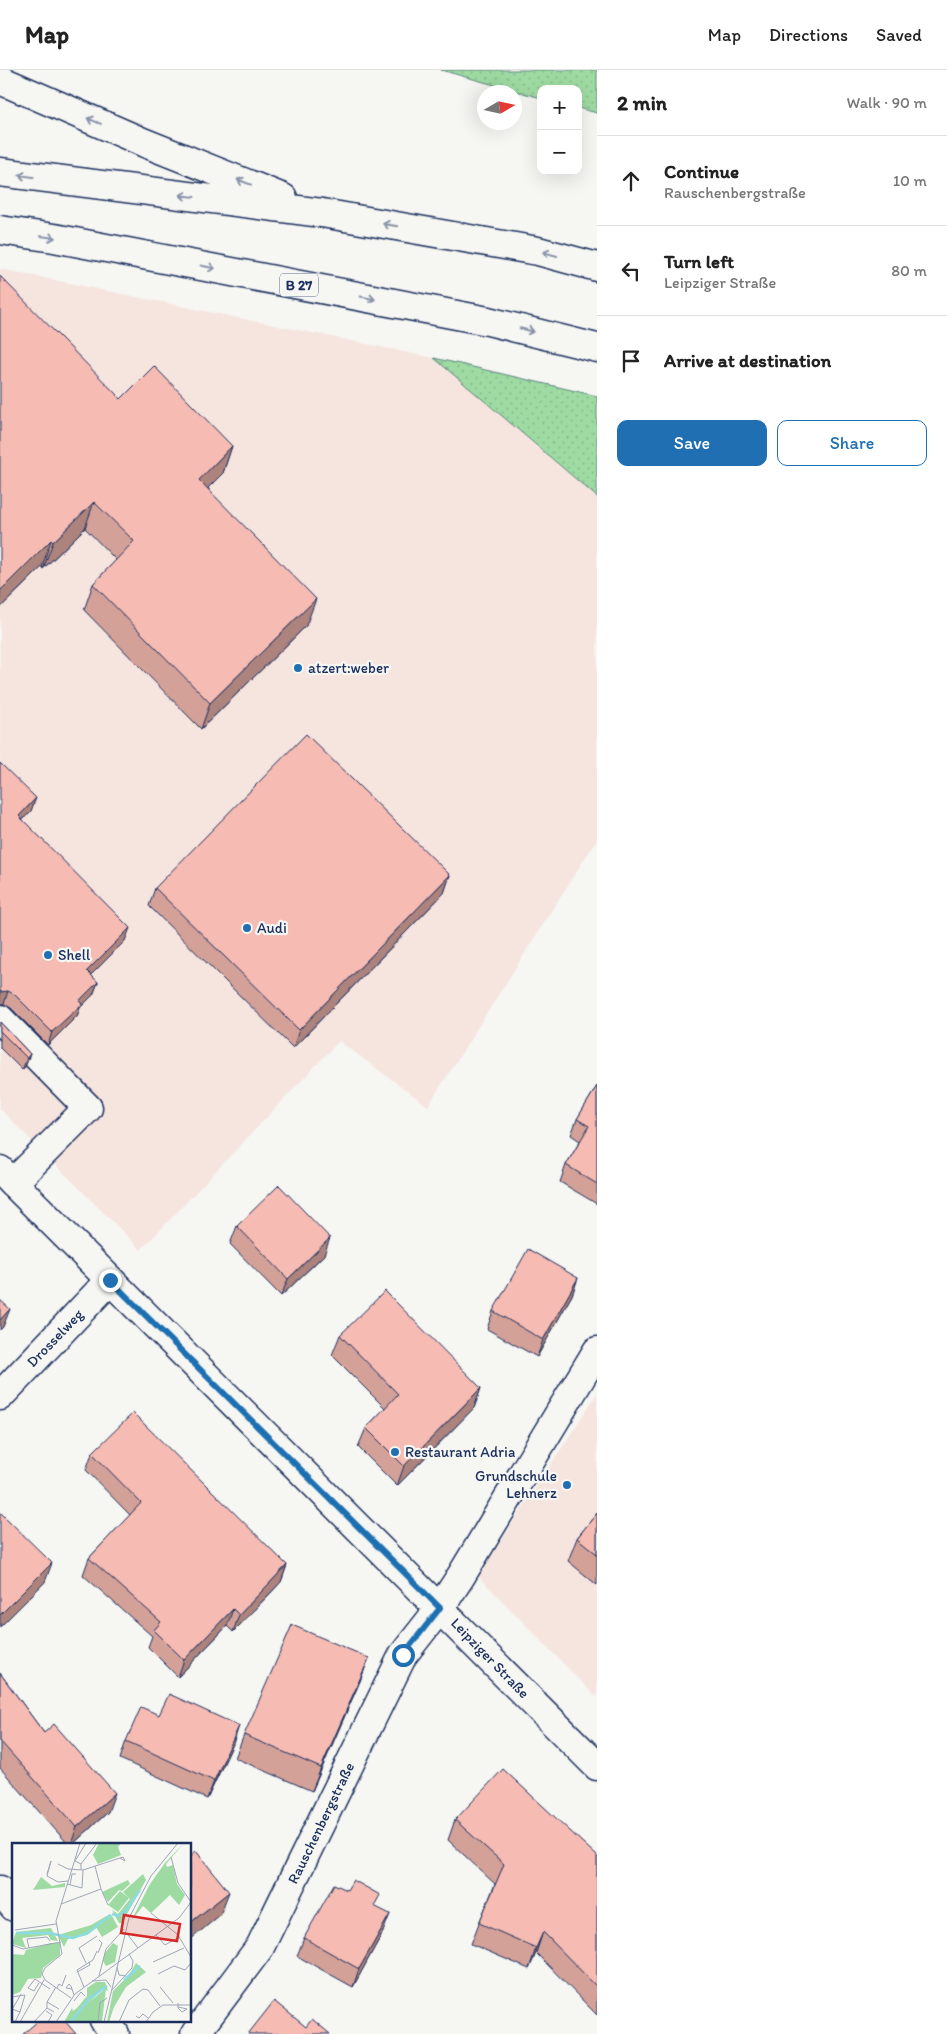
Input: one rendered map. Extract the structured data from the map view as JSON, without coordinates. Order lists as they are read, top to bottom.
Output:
{
  "streets": {
    "main road": [
      "B 27",
      "Drosselweg",
      "Leipziger Straße",
      "Rauschenbergstraße"
    ]
  },
  "crossings": [
    ["Drosselweg", "Leipziger Straße"],
    ["Leipziger Straße", "Rauschenbergstraße"]
  ],
  "places": [
    "atzert:weber",
    "Audi",
    "Shell",
    "Restaurant Adria",
    "Grundschule Lehnerz"
  ],
  "north": "right",
  "page": {
    "header": "Map",
    "nav": ["Map", "Directions", "Saved"],
    "heading": ["2 min", "Walk · 90 m"],
    "map_buttons": ["+", "−"],
    "list": [
      ["Continue", "Rauschenbergstraße", "10 m"],
      ["Turn left", "Leipziger Straße", "80 m"],
      "Arrive at destination"
    ],
    "buttons": ["Save", "Share"]
  }
}
